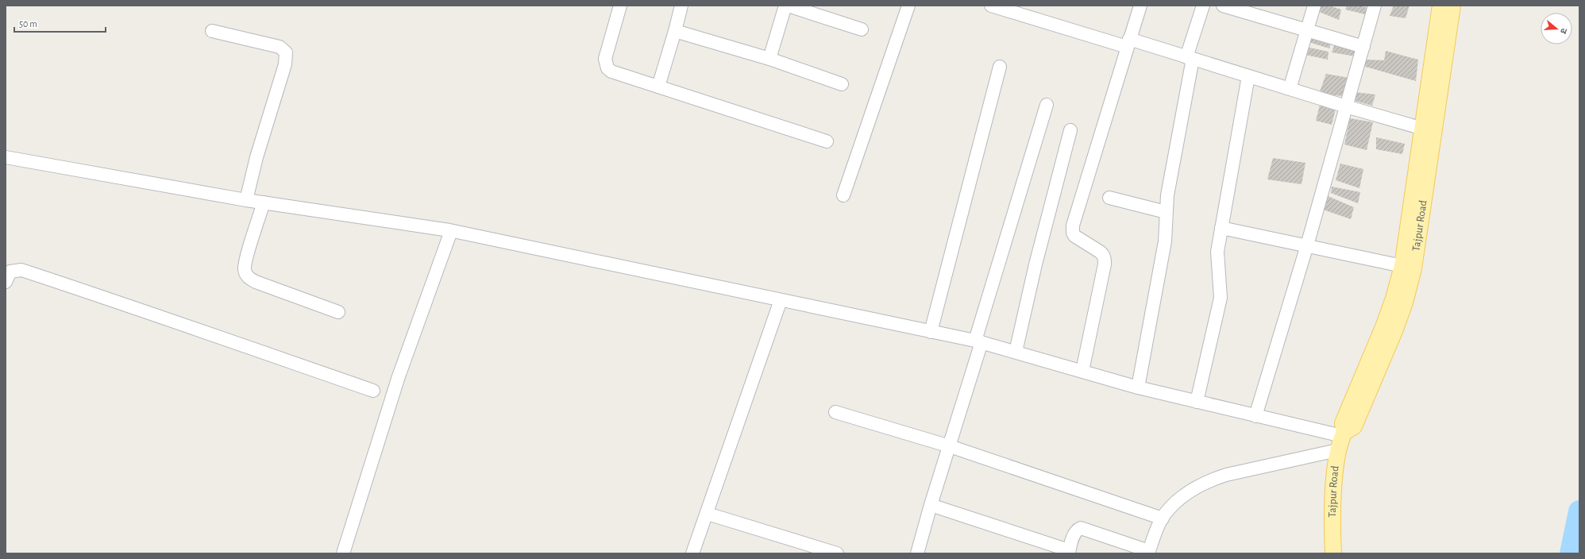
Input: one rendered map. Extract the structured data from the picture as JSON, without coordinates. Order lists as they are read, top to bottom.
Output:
{
  "streets": {
    "main road": ["Tajpur Road"]
  },
  "scale_bar": "50 m",
  "north": "right"
}
